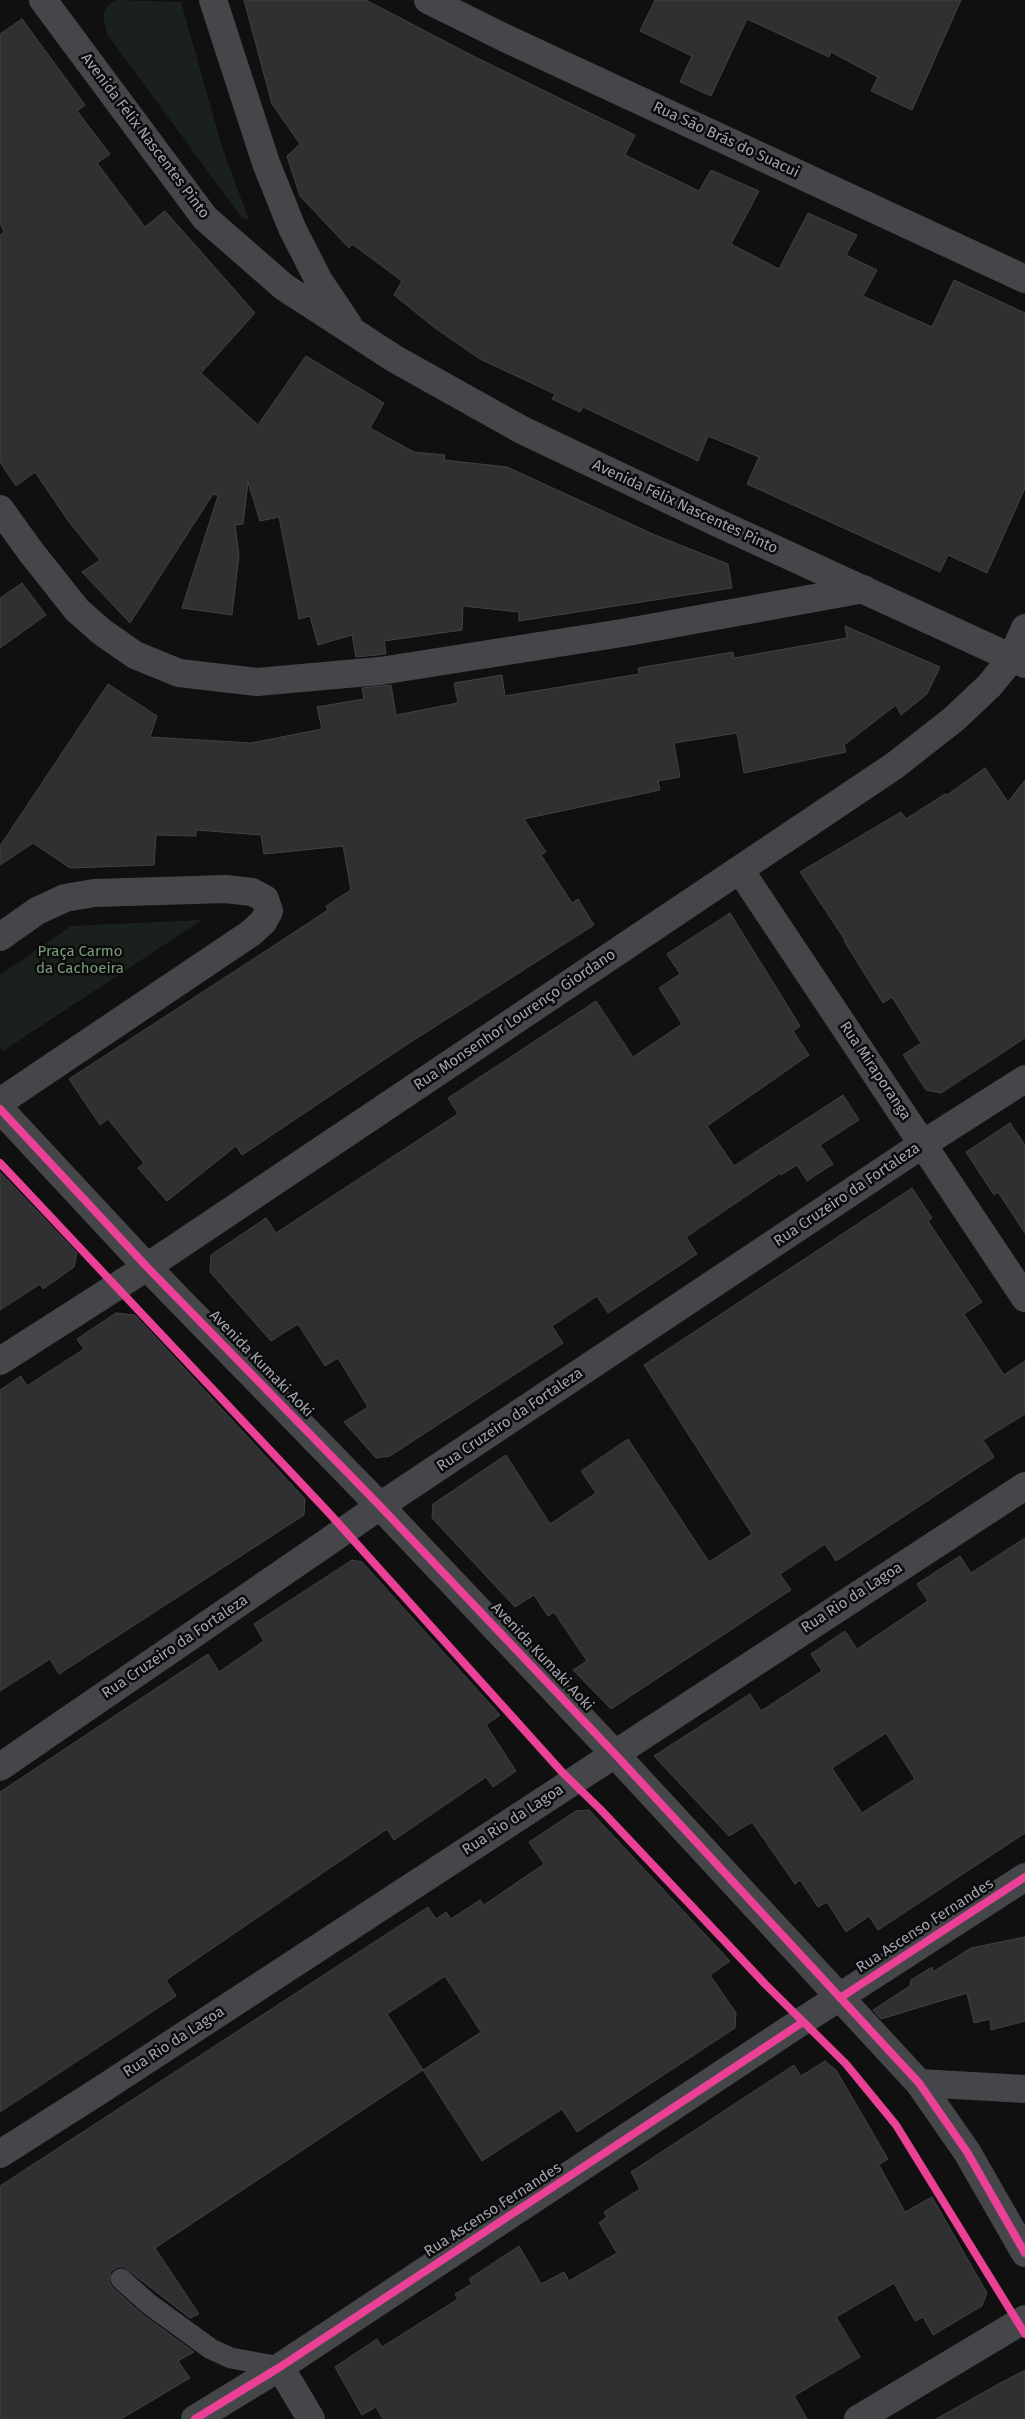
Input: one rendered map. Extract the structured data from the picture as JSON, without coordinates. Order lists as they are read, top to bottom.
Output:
{
  "streets": {
    "street": [
      "Avenida Félix Nascentes Pinto",
      "Rua São Brás do Suacui",
      "Rua Monsenhor Lourenço Giordano",
      "Rua Miraporanga",
      "Rua Cruzeiro da Fortaleza",
      "Avenida Kumaki Aoki",
      "Rua Rio da Lagoa",
      "Rua Ascenso Fernandes"
    ]
  },
  "crossings": [
    ["Avenida Félix Nascentes Pinto", "Rua Monsenhor Lourenço Giordano"],
    ["Rua Monsenhor Lourenço Giordano", "Rua Miraporanga"],
    ["Rua Monsenhor Lourenço Giordano", "Avenida Kumaki Aoki"],
    ["Rua Miraporanga", "Rua Cruzeiro da Fortaleza"],
    ["Rua Cruzeiro da Fortaleza", "Avenida Kumaki Aoki"],
    ["Avenida Kumaki Aoki", "Rua Rio da Lagoa"],
    ["Avenida Kumaki Aoki", "Rua Ascenso Fernandes"]
  ],
  "parks": ["Praça Carmo da Cachoeira"]
}
